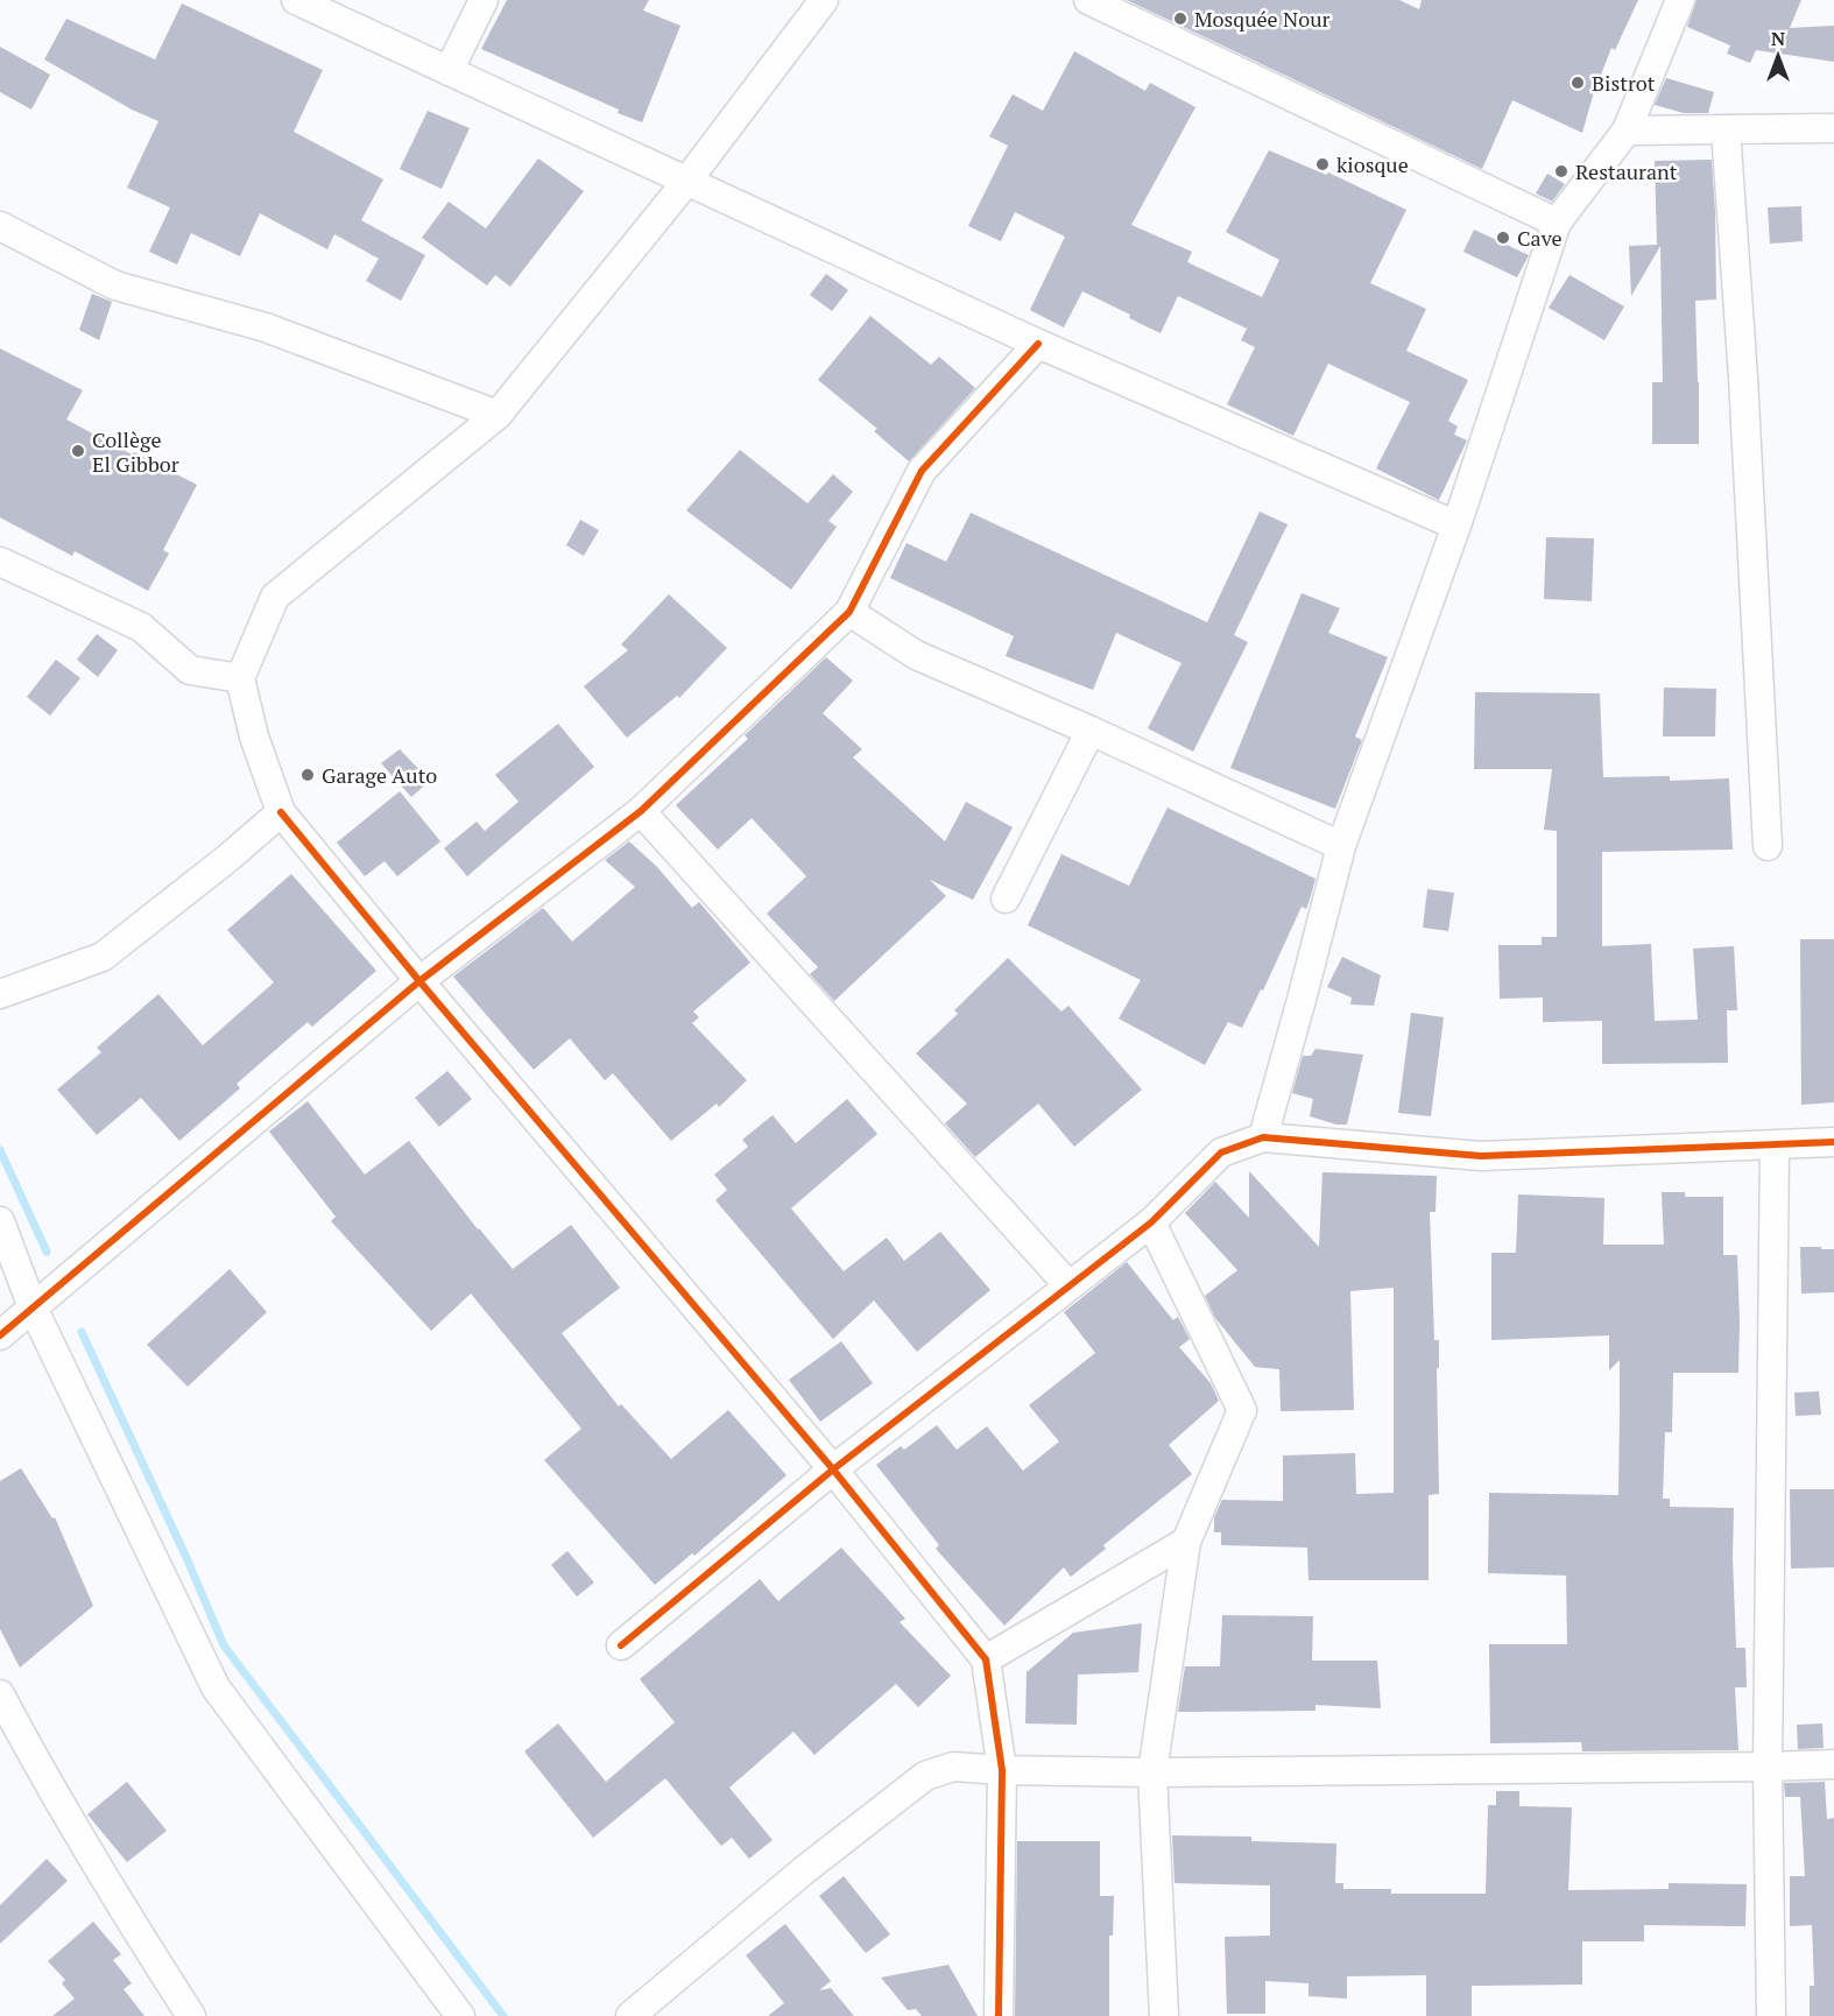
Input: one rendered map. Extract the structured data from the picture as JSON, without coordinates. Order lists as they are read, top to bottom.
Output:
{
  "places": [
    "Mosquée Nour",
    "Bistrot",
    "kiosque",
    "Restaurant",
    "Cave",
    "Collège El Gibbor",
    "Garage Auto"
  ],
  "north": "top"
}
